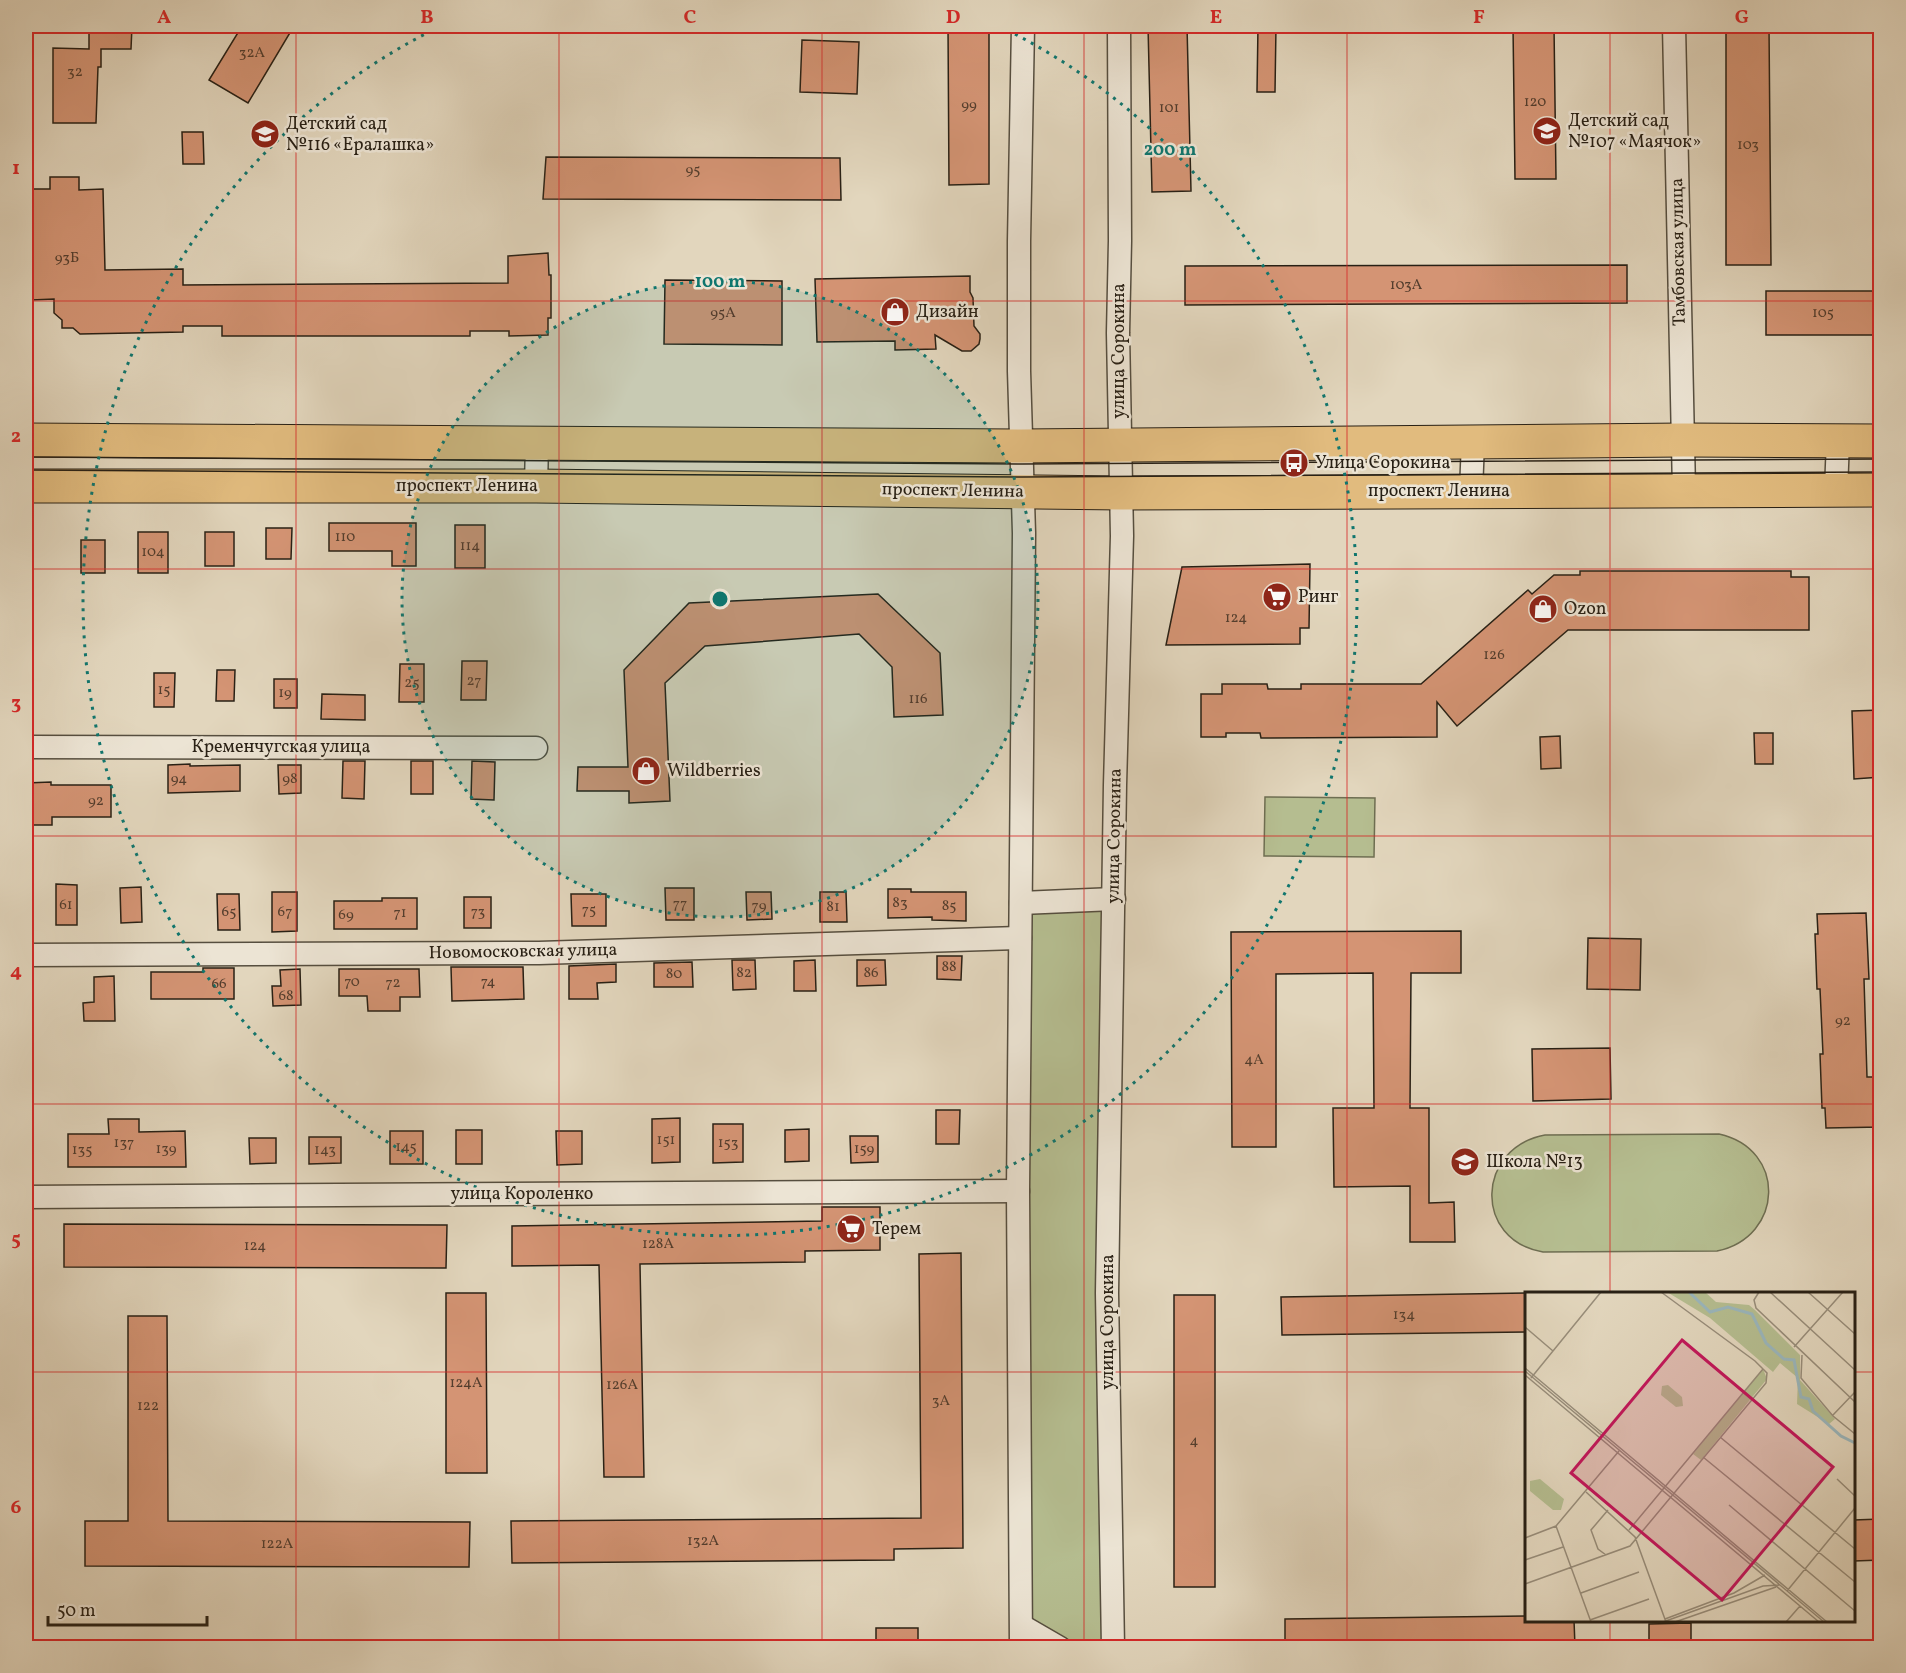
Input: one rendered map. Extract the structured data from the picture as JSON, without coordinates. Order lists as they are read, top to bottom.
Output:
{
  "streets": {
    "main road": ["проспект Ленина"],
    "street": [
      "Тамбовская улица",
      "улица Сорокина",
      "Кременчугская улица",
      "Новомосковская улица",
      "улица Короленко"
    ]
  },
  "crossings": [
    ["Тамбовская улица", "проспект Ленина"],
    ["улица Сорокина", "проспект Ленина"]
  ],
  "places": {
    "school or university": ["Детский сад №107 «Маячок»", "Детский сад №116 «Ералашка»", "Школа №13"],
    "shop": ["Дизайн", "Ozon", "Wildberries"],
    "bus stop": ["Улица Сорокина"],
    "supermarket": ["Ринг", "Терем"]
  },
  "house_numbers": [
    "32А",
    "32",
    "120",
    "99",
    "101",
    "103",
    "95",
    "93Б",
    "103А",
    "95А",
    "105",
    "110",
    "114",
    "104",
    "124",
    "126",
    "27",
    "25",
    "15",
    "19",
    "116",
    "94",
    "98",
    "92",
    "83",
    "77",
    "61",
    "79",
    "85",
    "81",
    "75",
    "65",
    "67",
    "73",
    "71",
    "69",
    "88",
    "82",
    "86",
    "80",
    "70",
    "74",
    "72",
    "66",
    "68",
    "92",
    "4А",
    "151",
    "137",
    "153",
    "145",
    "139",
    "159",
    "135",
    "143",
    "128А",
    "124",
    "134",
    "124А",
    "126А",
    "3А",
    "122",
    "4",
    "132А",
    "122А"
  ],
  "scale_bar": "50 m",
  "grid": {
    "columns": [
      "A",
      "B",
      "C",
      "D",
      "E",
      "F",
      "G"
    ],
    "rows": [
      "1",
      "2",
      "3",
      "4",
      "5",
      "6"
    ]
  },
  "rings": ["200 m", "100 m"]
}
